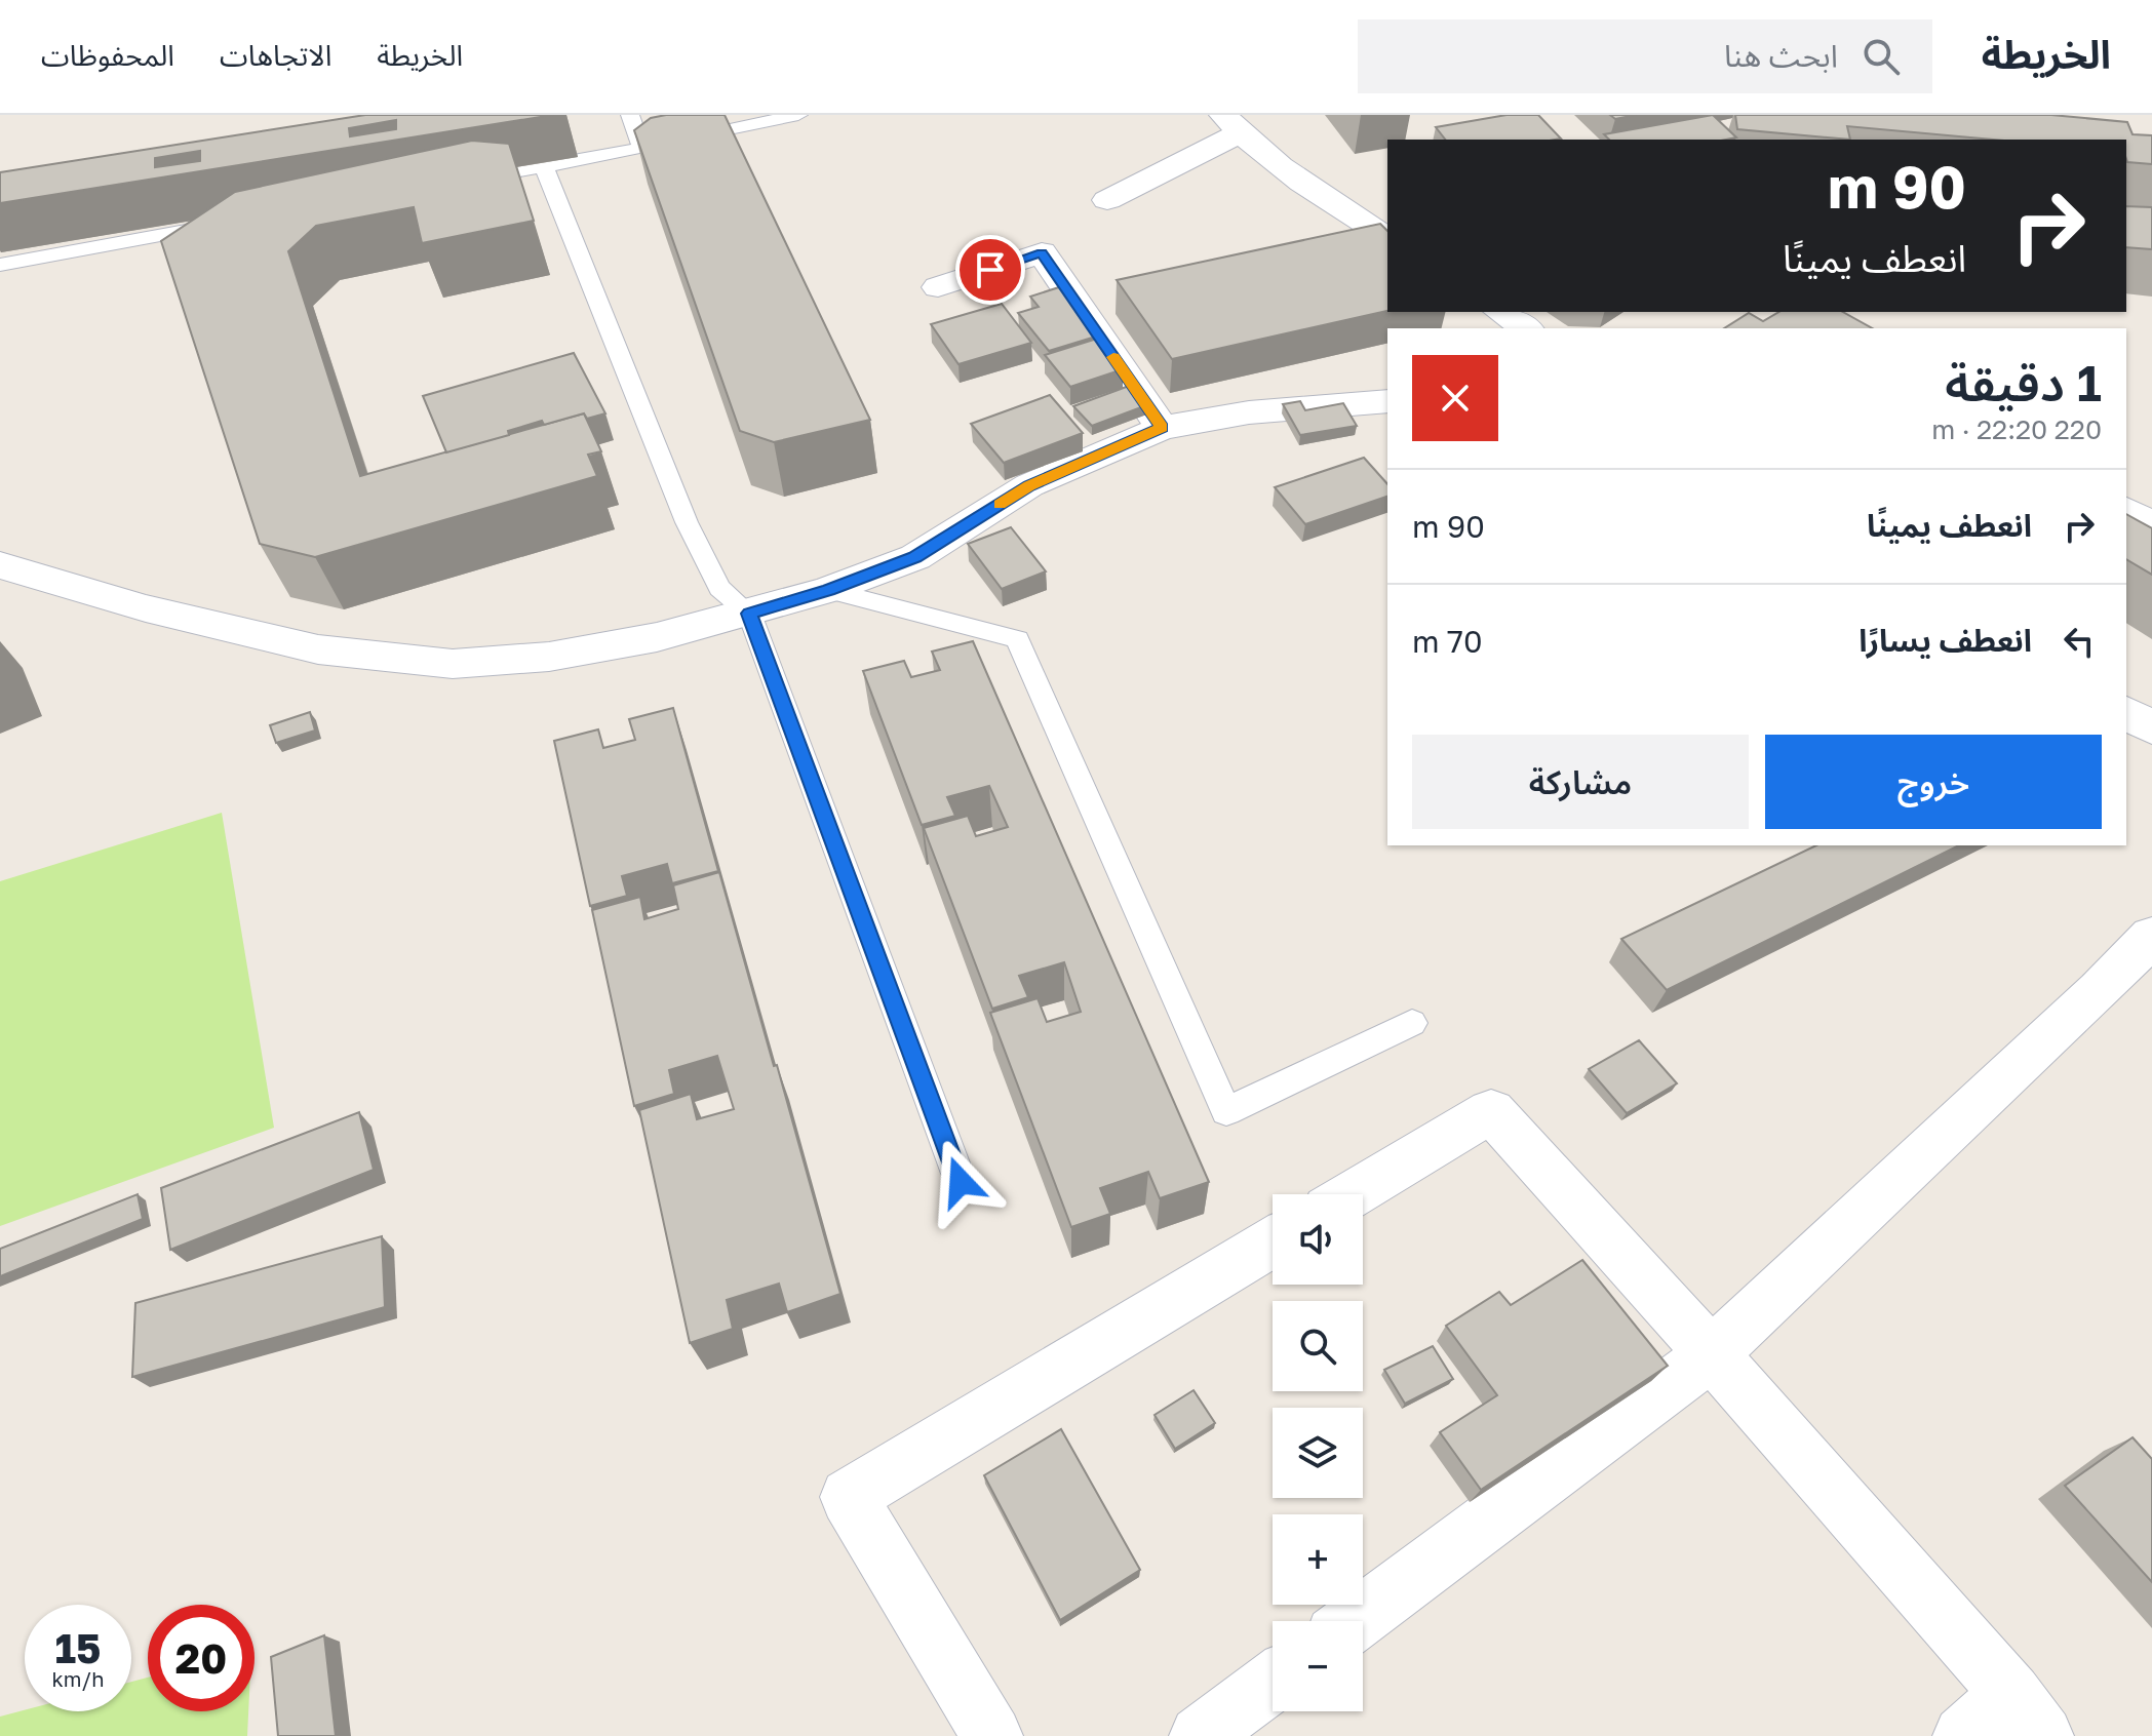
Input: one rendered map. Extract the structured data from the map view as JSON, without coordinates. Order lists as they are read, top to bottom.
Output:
{
  "page": {
    "header": "الخريطة",
    "search": "ابحث هنا",
    "nav": ["الخريطة", "الاتجاهات", "المحفوظات"],
    "turn": ["90 m", "انعطف يمينًا"],
    "heading": ["1 دقيقة", "220 m · 22:20"],
    "list": [
      {
        "name": "انعطف يمينًا",
        "value": "90 m"
      },
      {
        "name": "انعطف يسارًا",
        "value": "70 m"
      }
    ],
    "buttons": ["خروج", "مشاركة"],
    "map_buttons": ["+", "−"],
    "speed": "15 km/h",
    "limit": "20"
  }
}
